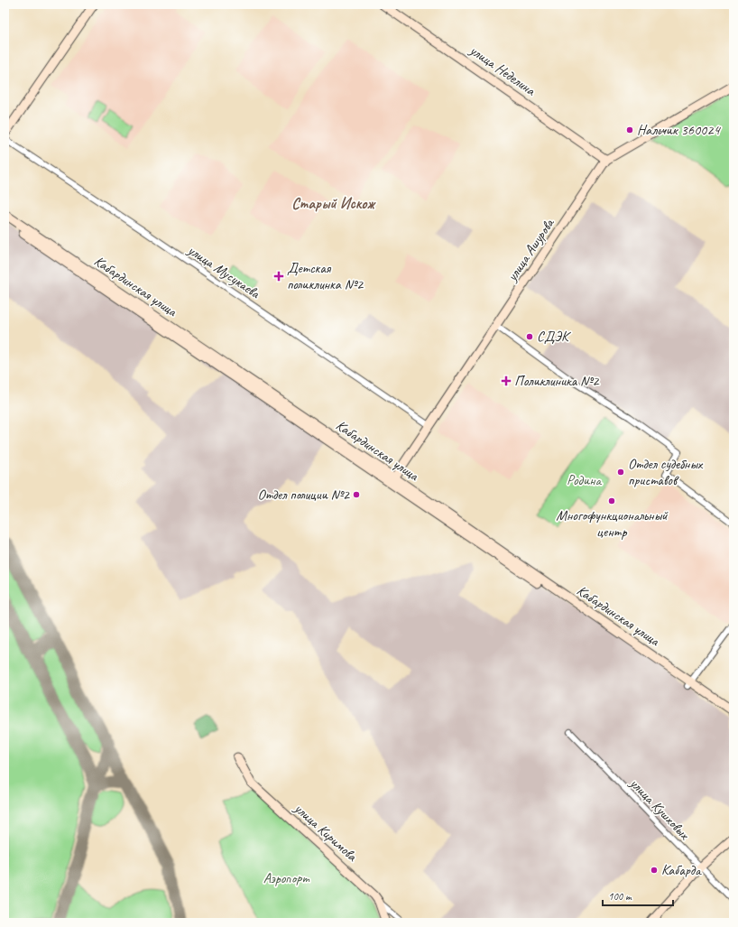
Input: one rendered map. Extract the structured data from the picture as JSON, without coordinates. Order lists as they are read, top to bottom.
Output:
{
  "streets": {
    "main road": [
      "улица Неделина",
      "улица Ашурова",
      "Кабардинская улица",
      "улица Киримова"
    ],
    "street": ["улица Мусукаева", "улица Кушховых"]
  },
  "crossings": [
    ["улица Неделина", "улица Ашурова"],
    ["улица Ашурова", "улица Мусукаева"],
    ["улица Ашурова", "Кабардинская улица"]
  ],
  "districts": ["Старый Искож"],
  "parks": ["Родина", "Аэропорт"],
  "places": {
    "other": [
      "Нальчик 360024",
      "СДЭК",
      "Отдел судебных приставов",
      "Отдел полиции №2",
      "Многофункциональный центр",
      "Кабарда"
    ],
    "health": ["Детская поликлинка №2", "Поликлиника №2"]
  },
  "scale_bar": "100 m"
}
